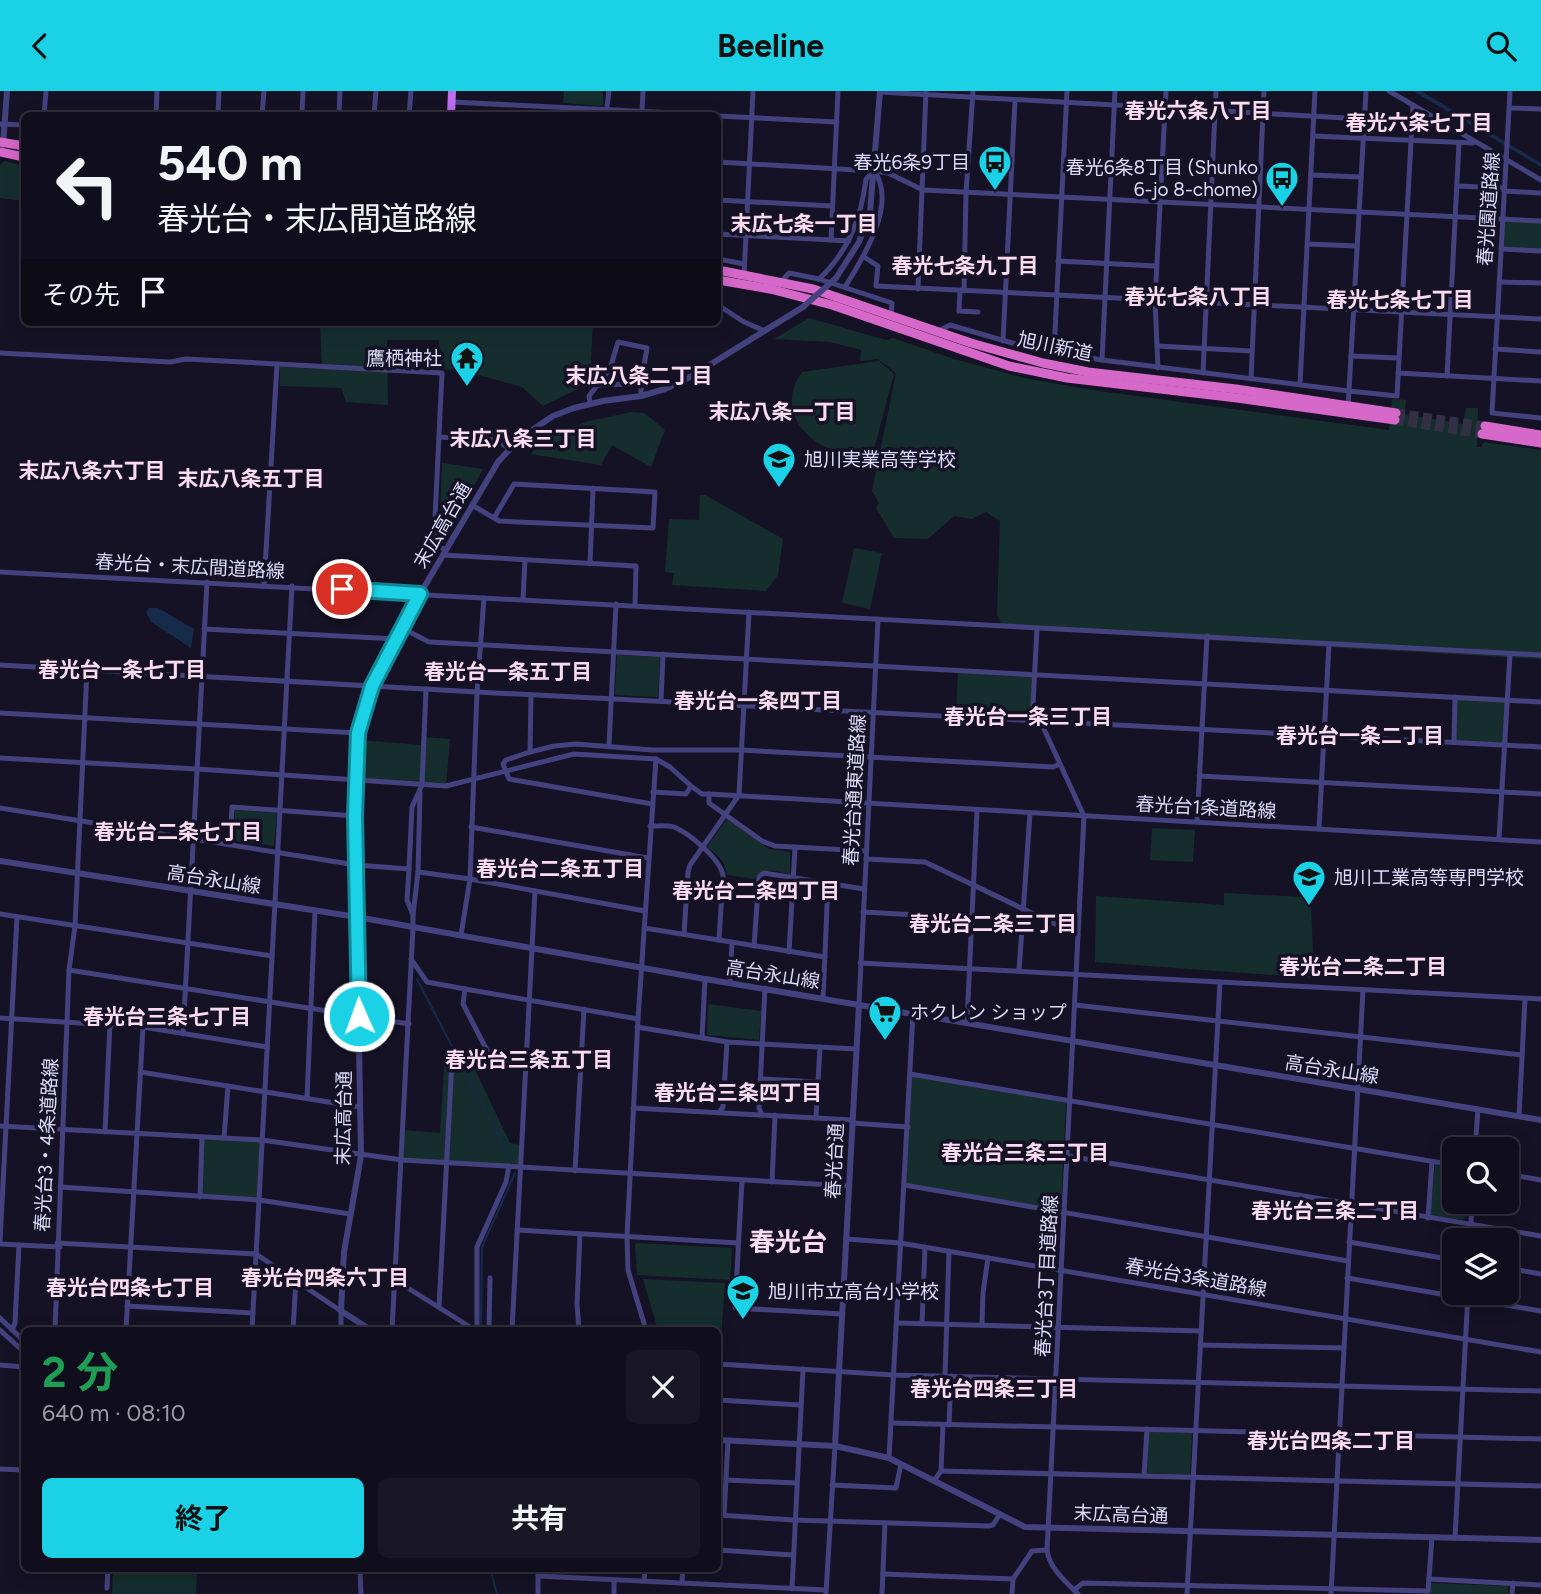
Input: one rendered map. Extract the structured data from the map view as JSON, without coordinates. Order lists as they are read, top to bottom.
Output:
{
  "streets": {
    "highway": ["旭川新道"],
    "street": [
      "春光園道路線",
      "末広高台通",
      "春光台・末広間道路線",
      "春光台通東道路線",
      "春光台1条道路線",
      "高台永山線",
      "春光台3・4条道路線",
      "春光台通",
      "春光台3丁目道路線",
      "春光台3条道路線"
    ]
  },
  "crossings": [
    ["末広高台通", "春光台・末広間道路線"],
    ["末広高台通", "高台永山線"],
    ["末広高台通", "春光台通"],
    ["末広高台通", "春光台3丁目道路線"],
    ["春光台・末広間道路線", "春光台通東道路線"],
    ["春光台通東道路線", "春光台1条道路線"],
    ["春光台通東道路線", "高台永山線"],
    ["春光台通東道路線", "春光台通"],
    ["春光台1条道路線", "春光台3丁目道路線"],
    ["高台永山線", "春光台3・4条道路線"],
    ["高台永山線", "春光台通"],
    ["高台永山線", "春光台3丁目道路線"],
    ["春光台通", "春光台3条道路線"],
    ["春光台3丁目道路線", "春光台3条道路線"]
  ],
  "districts": [
    "春光六条八丁目",
    "春光六条七丁目",
    "末広七条一丁目",
    "春光七条九丁目",
    "春光七条八丁目",
    "春光七条七丁目",
    "末広八条二丁目",
    "末広八条一丁目",
    "末広八条三丁目",
    "末広八条六丁目",
    "末広八条五丁目",
    "春光台一条七丁目",
    "春光台一条五丁目",
    "春光台一条四丁目",
    "春光台一条三丁目",
    "春光台一条二丁目",
    "春光台二条七丁目",
    "春光台二条五丁目",
    "春光台二条四丁目",
    "春光台二条三丁目",
    "春光台二条二丁目",
    "春光台三条七丁目",
    "春光台三条五丁目",
    "春光台三条四丁目",
    "春光台三条三丁目",
    "春光台三条二丁目",
    "春光台",
    "春光台四条六丁目",
    "春光台四条七丁目",
    "春光台四条三丁目",
    "春光台四条二丁目"
  ],
  "places": {
    "bus stop": ["春光6条9丁目", "春光6条8丁目 (Shunko 6-jo 8-chome)"],
    "temple": ["鷹栖神社"],
    "school or university": ["旭川実業高等学校", "旭川工業高等専門学校", "旭川市立高台小学校"],
    "supermarket": ["ホクレン ショップ"]
  },
  "page": {
    "header": "Beeline",
    "turn": ["540 m", "春光台・末広間道路線"],
    "then": "その先",
    "heading": ["2 分", "640 m · 08:10"],
    "buttons": ["終了", "共有"]
  }
}
